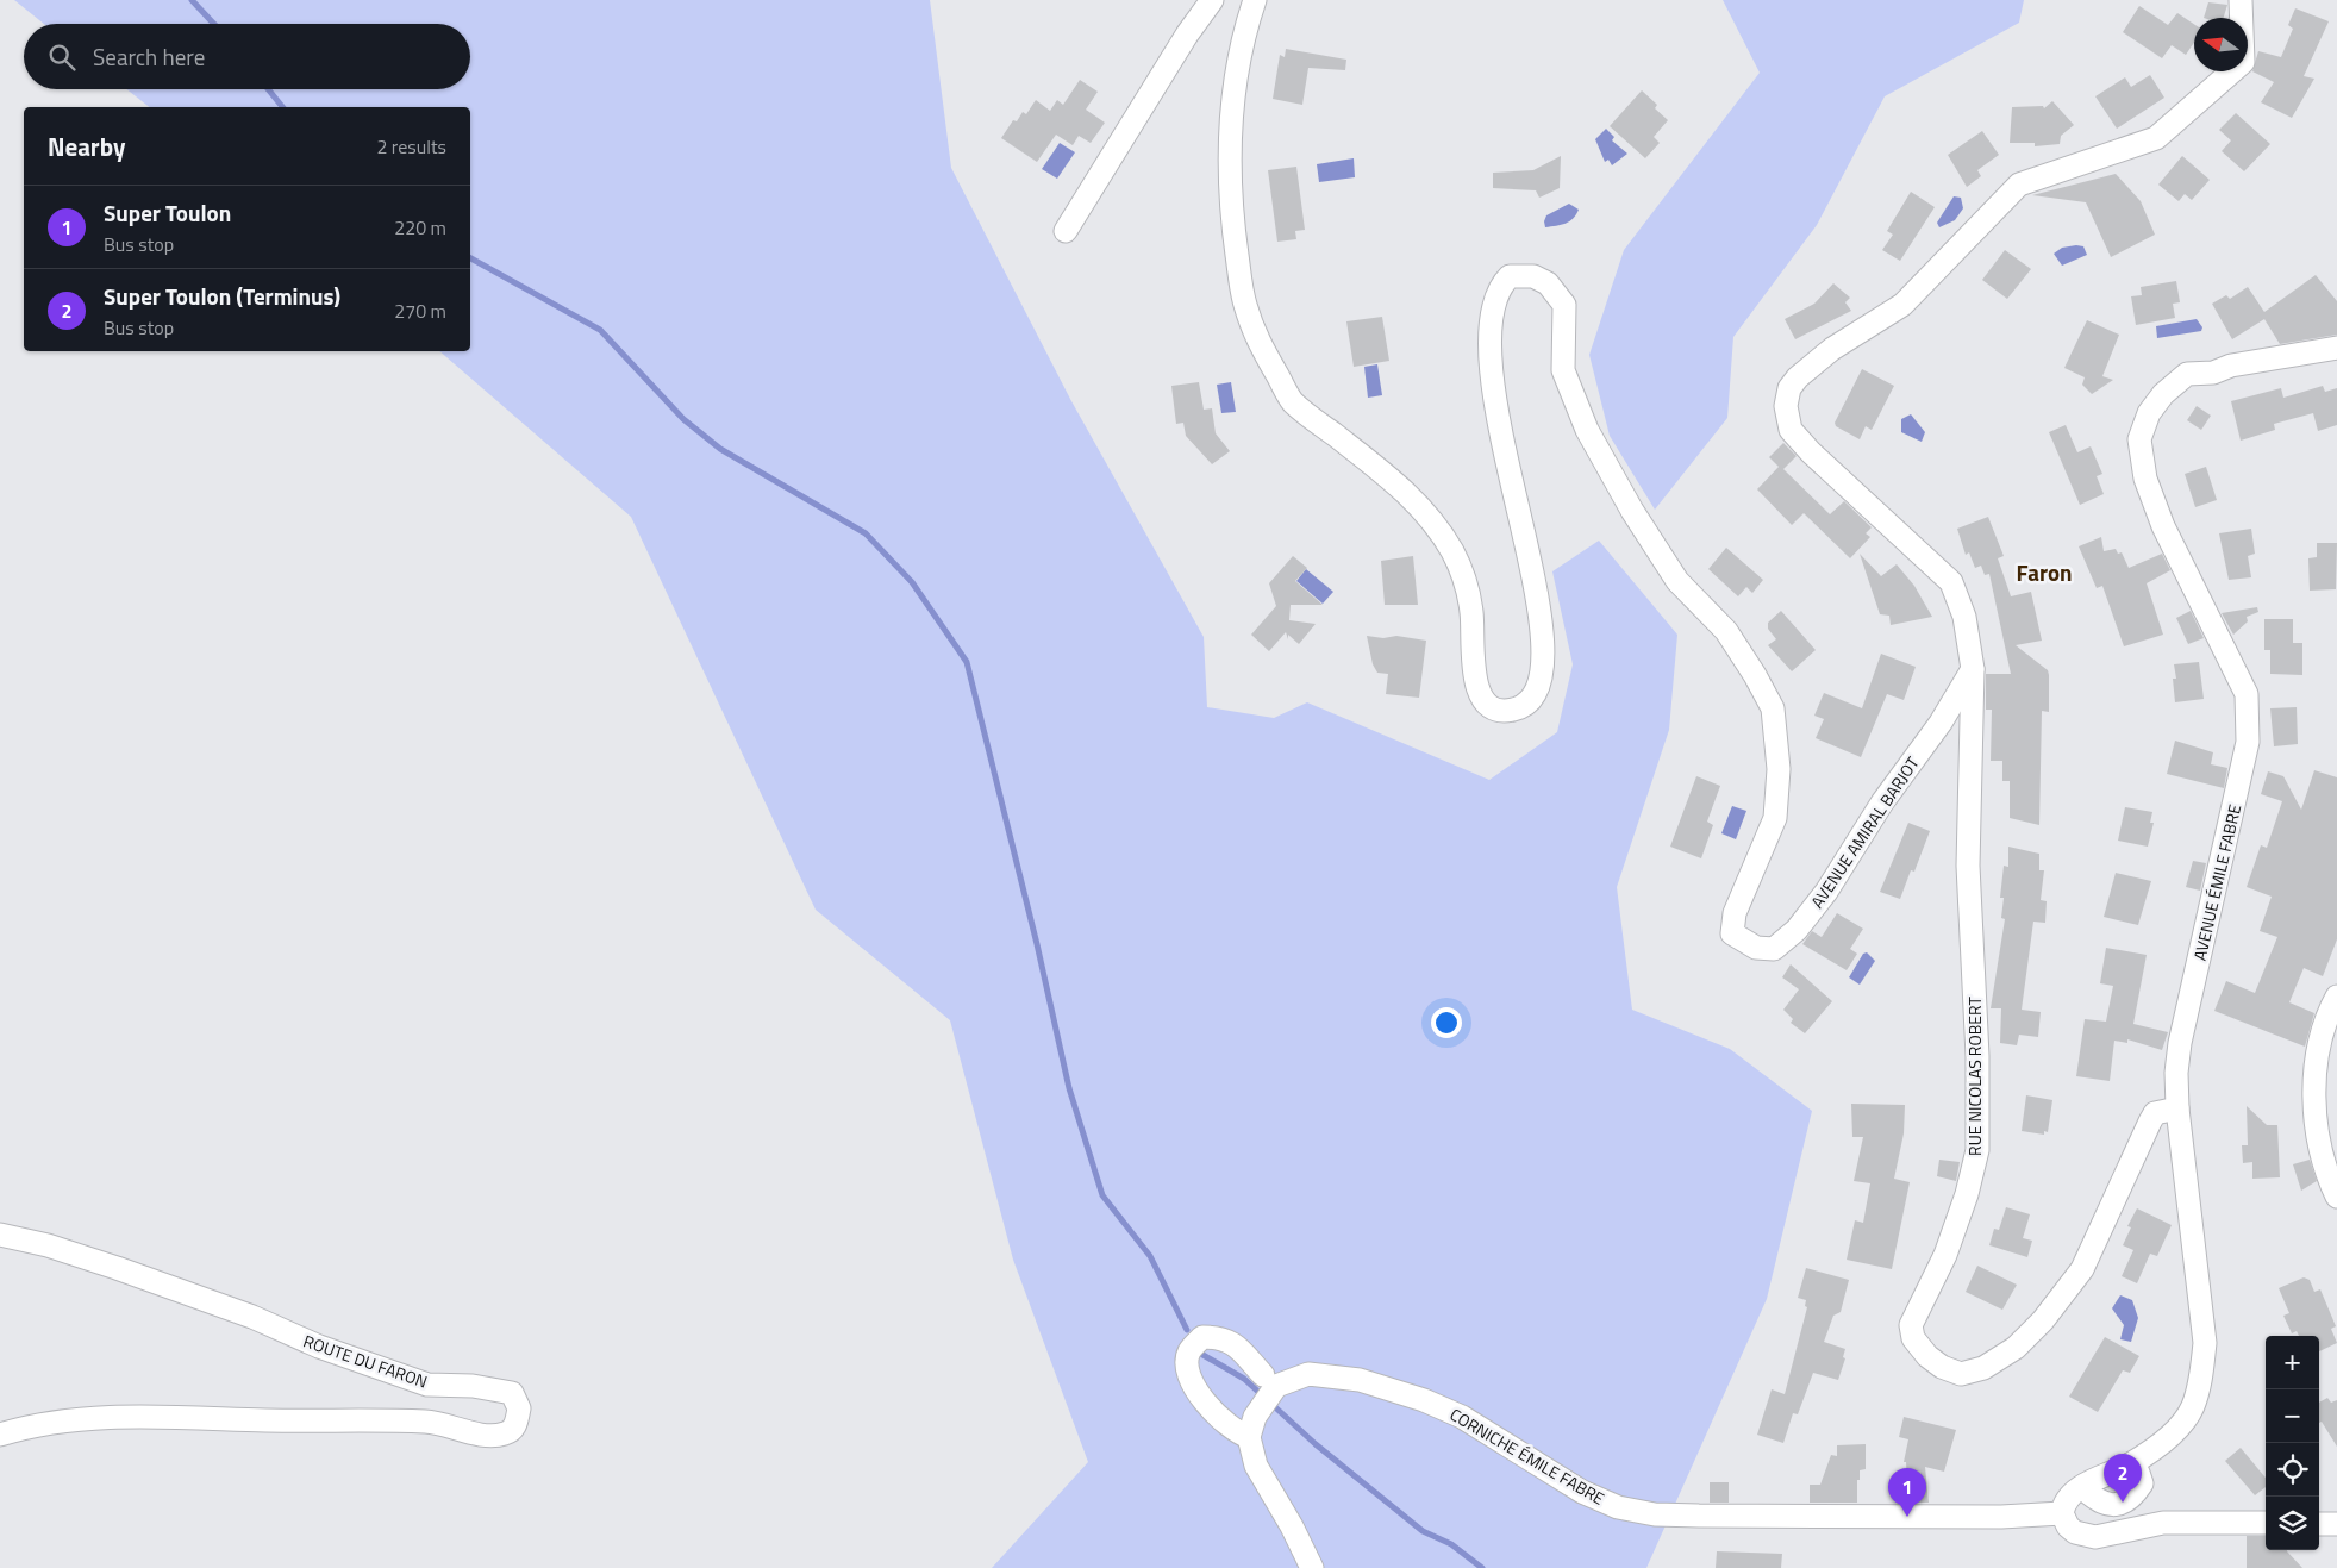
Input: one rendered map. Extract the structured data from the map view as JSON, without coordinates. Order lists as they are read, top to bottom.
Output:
{
  "streets": {
    "street": [
      "AVENUE AMIRAL BARJOT",
      "AVENUE ÉMILE FABRE",
      "RUE NICOLAS ROBERT",
      "ROUTE DU FARON",
      "CORNICHE ÉMILE FABRE"
    ]
  },
  "crossings": [
    ["AVENUE AMIRAL BARJOT", "RUE NICOLAS ROBERT"],
    ["AVENUE ÉMILE FABRE", "RUE NICOLAS ROBERT"],
    ["AVENUE ÉMILE FABRE", "CORNICHE ÉMILE FABRE"]
  ],
  "districts": ["Faron"],
  "north": "left",
  "page": {
    "search": "Search here",
    "heading": ["Nearby", "2 results"],
    "list": [
      {
        "mark": "1",
        "name": "Super Toulon",
        "note": "Bus stop",
        "value": "220 m"
      },
      {
        "mark": "2",
        "name": "Super Toulon (Terminus)",
        "note": "Bus stop",
        "value": "270 m"
      }
    ],
    "map_buttons": ["+", "−"],
    "pins": ["2", "1"]
  }
}
